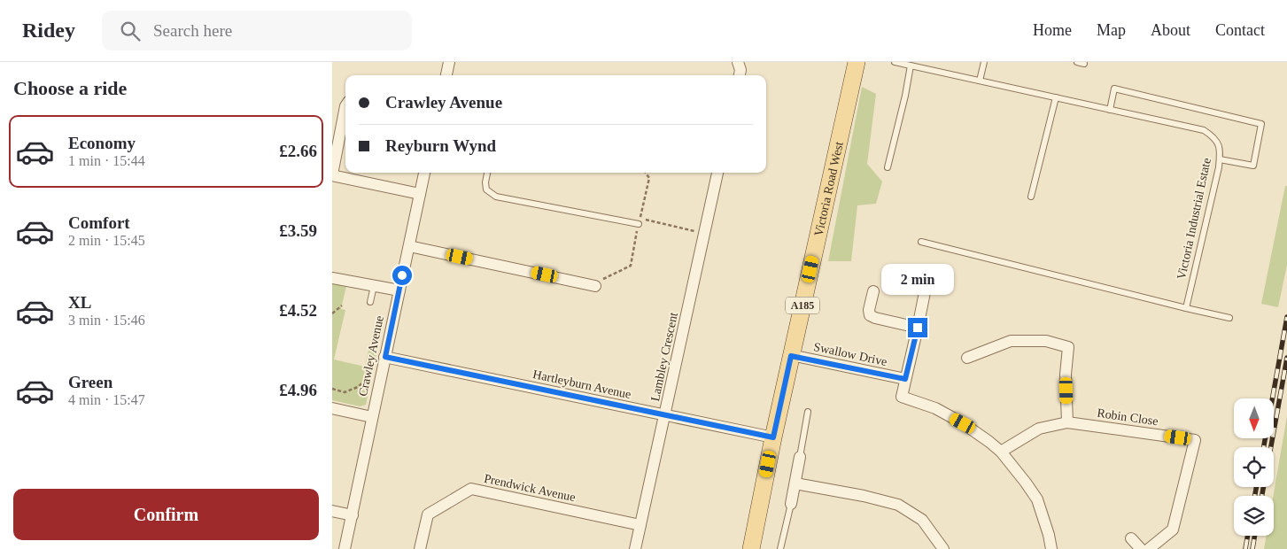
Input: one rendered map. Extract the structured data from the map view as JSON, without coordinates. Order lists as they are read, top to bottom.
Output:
{
  "streets": {
    "main road": ["Victoria Road West", "A185"],
    "street": [
      "Swallow Drive",
      "Crawley Avenue",
      "Lambley Crescent",
      "Hartleyburn Avenue",
      "Robin Close",
      "Prendwick Avenue"
    ],
    "lane": ["Victoria Industrial Estate"]
  },
  "crossings": [
    ["Victoria Road West", "Swallow Drive"],
    ["Victoria Road West", "Hartleyburn Avenue"],
    ["Crawley Avenue", "Hartleyburn Avenue"],
    ["Lambley Crescent", "Hartleyburn Avenue"],
    ["Lambley Crescent", "Prendwick Avenue"]
  ],
  "north": "bottom",
  "page": {
    "header": "Ridey",
    "search": "Search here",
    "nav": [
      "Home",
      "Map",
      "About",
      "Contact"
    ],
    "heading": "Choose a ride",
    "banner": ["Crawley Avenue", "Reyburn Wynd"],
    "list": [
      {
        "name": "Economy",
        "note": "1 min · 15:44",
        "value": "£2.66"
      },
      {
        "name": "Comfort",
        "note": "2 min · 15:45",
        "value": "£3.59"
      },
      {
        "name": "XL",
        "note": "3 min · 15:46",
        "value": "£4.52"
      },
      {
        "name": "Green",
        "note": "4 min · 15:47",
        "value": "£4.96"
      }
    ],
    "bubble": "2 min",
    "buttons": "Confirm"
  }
}
